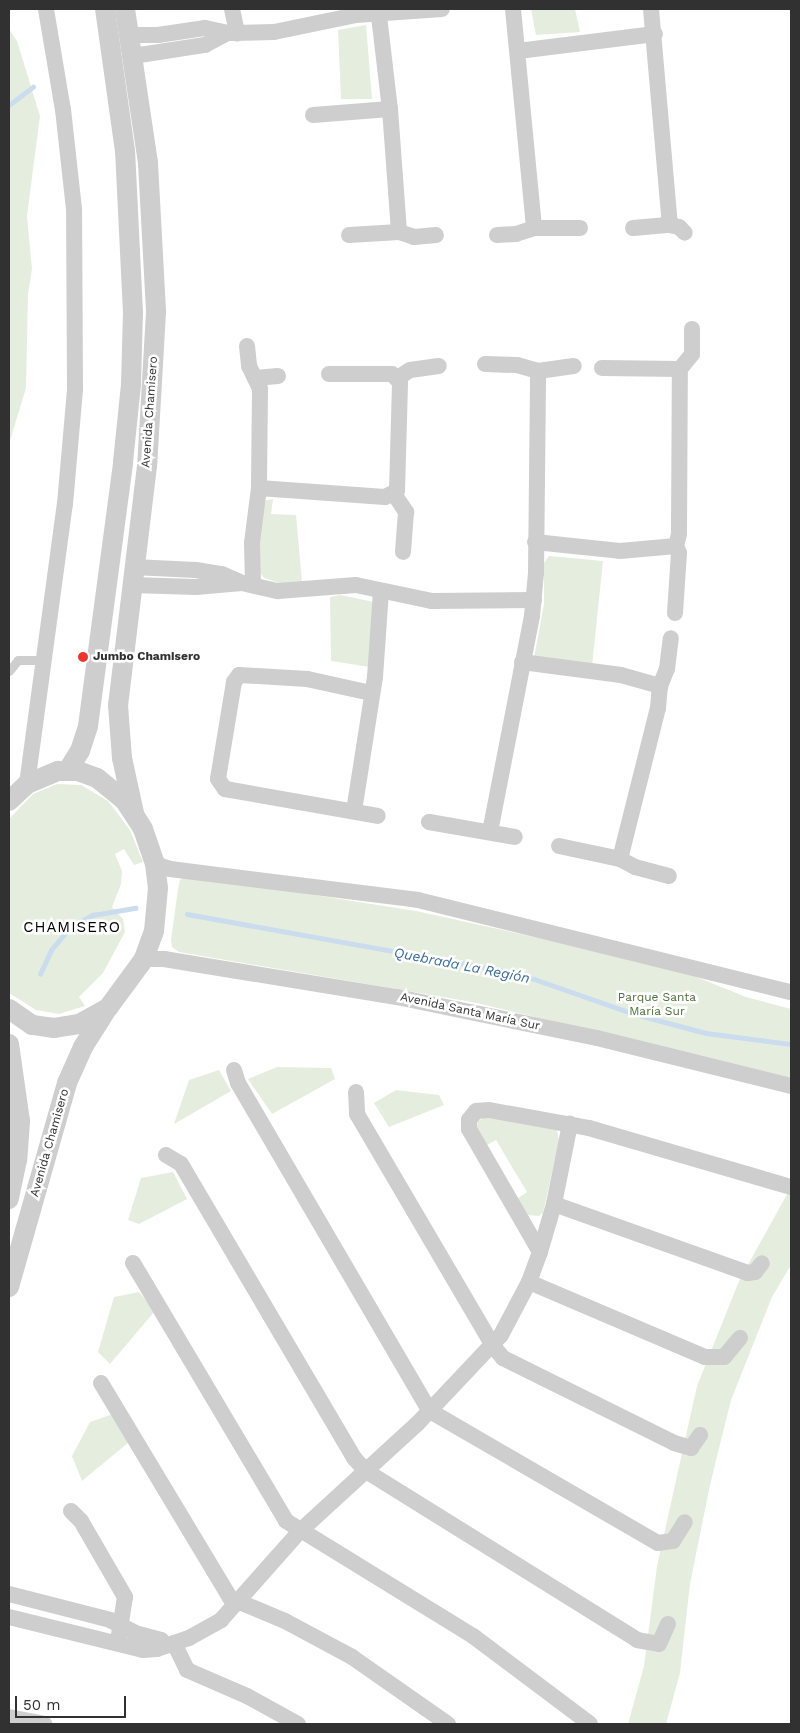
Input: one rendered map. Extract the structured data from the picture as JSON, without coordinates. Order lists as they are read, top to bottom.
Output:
{
  "streets": {
    "street": ["Avenida Chamisero", "Avenida Santa María Sur"]
  },
  "crossings": [
    ["Avenida Chamisero", "Avenida Santa María Sur"]
  ],
  "districts": ["CHAMISERO"],
  "water": ["Quebrada La Región"],
  "parks": ["Parque Santa María Sur"],
  "places": ["Jumbo Chamisero"],
  "scale_bar": "50 m"
}
